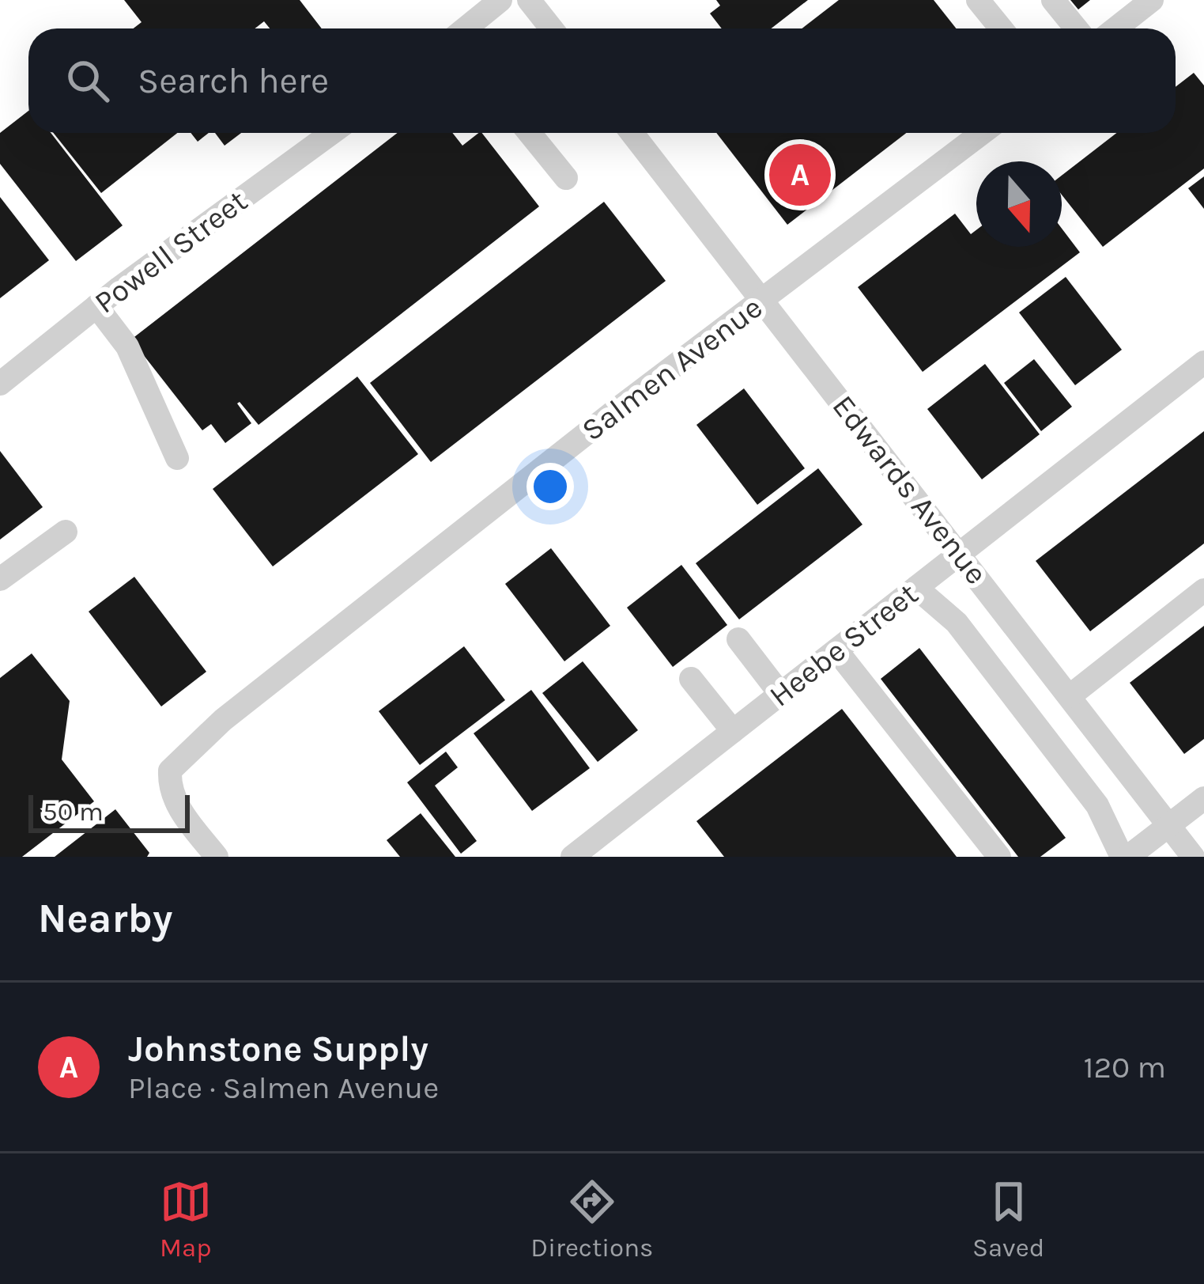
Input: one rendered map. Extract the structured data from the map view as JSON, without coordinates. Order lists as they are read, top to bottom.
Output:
{
  "streets": {
    "street": [
      "Powell Street",
      "Salmen Avenue",
      "Edwards Avenue",
      "Heebe Street"
    ]
  },
  "crossings": [
    ["Salmen Avenue", "Edwards Avenue"],
    ["Edwards Avenue", "Heebe Street"]
  ],
  "scale_bar": "50 m",
  "north": "bottom",
  "page": {
    "search": "Search here",
    "pins": "A",
    "scale": "50 m",
    "heading": "Nearby",
    "list": [
      {
        "mark": "A",
        "name": "Johnstone Supply",
        "note": "Place · Salmen Avenue",
        "value": "120 m"
      }
    ],
    "nav": ["Map", "Directions", "Saved"]
  }
}
